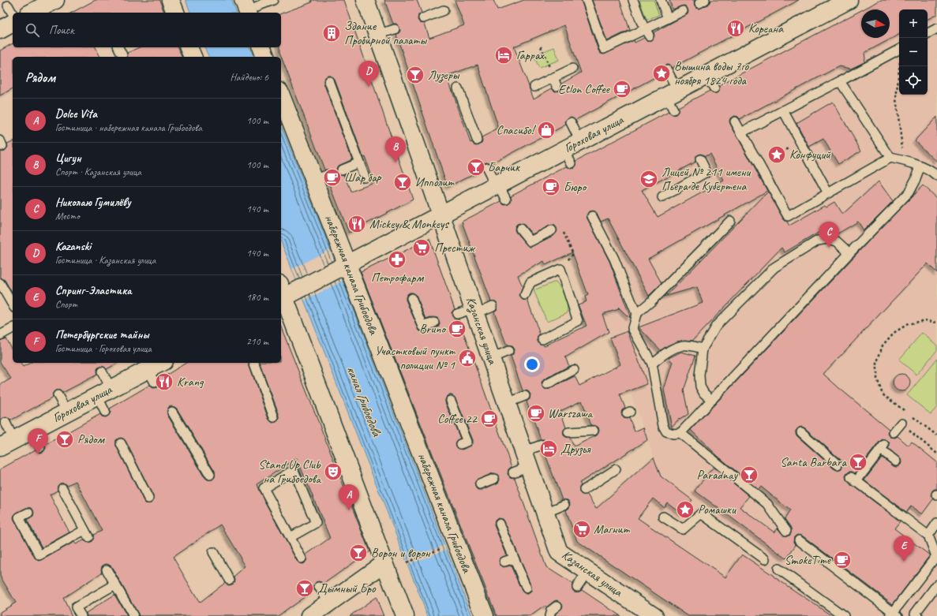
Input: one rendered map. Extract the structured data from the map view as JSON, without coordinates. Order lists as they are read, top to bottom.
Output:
{
  "streets": {
    "street": ["Гороховая улица", "набережная канала Грибоедова", "Казанская улица"]
  },
  "crossings": [
    ["Гороховая улица", "набережная канала Грибоедова"],
    ["Гороховая улица", "Казанская улица"]
  ],
  "water": ["канал Грибоедова"],
  "places": {
    "restaurant": ["Кореана", "Mickey & Monkeys", "Krang"],
    "building": ["Здание Пробирной палаты"],
    "hotel": ["Гаррах", "Друзья"],
    "place": ["Вышина воды 7го ноября 1824 года", "Конфуций", "Ромашки"],
    "bar": [
      "Лузеры",
      "Барчик",
      "Ипполит",
      "Рядом",
      "Santa Barbara",
      "Paradnay",
      "Ворон и ворон",
      "Дымный Бро"
    ],
    "cafe": [
      "Etlon Coffee",
      "Шар бар",
      "Бюро",
      "Bruno",
      "Warszawa",
      "Coffee 22",
      "SmokeTime"
    ],
    "shop": ["Спасибо!"],
    "school or university": ["Лицей № 211 имени Пьера де Кубертена"],
    "supermarket": ["Престиж", "Магнит"],
    "pharmacy": ["Петрофарм"],
    "public building": ["Участковый пункт полиции № 1"],
    "theatre": ["Stand Up Club на Грибоедова"]
  },
  "north": "right",
  "page": {
    "map_buttons": ["+", "−"],
    "search": "Поиск",
    "heading": ["Рядом", "Найдено: 6"],
    "pins": [
      "D",
      "B",
      "C",
      "F",
      "A",
      "E"
    ],
    "list": [
      {
        "mark": "A",
        "name": "Dolce Vita",
        "note": "Гостиница · набережная канала Грибоедова",
        "value": "100 m"
      },
      {
        "mark": "B",
        "name": "Цигун",
        "note": "Спорт · Казанская улица",
        "value": "100 m"
      },
      {
        "mark": "C",
        "name": "Николаю Гумилёву",
        "note": "Место",
        "value": "140 m"
      },
      {
        "mark": "D",
        "name": "Kazanski",
        "note": "Гостиница · Казанская улица",
        "value": "140 m"
      },
      {
        "mark": "E",
        "name": "Спринг-Эластика",
        "note": "Спорт",
        "value": "180 m"
      },
      {
        "mark": "F",
        "name": "Петербургские тайны",
        "note": "Гостиница · Гороховая улица",
        "value": "210 m"
      }
    ]
  }
}
